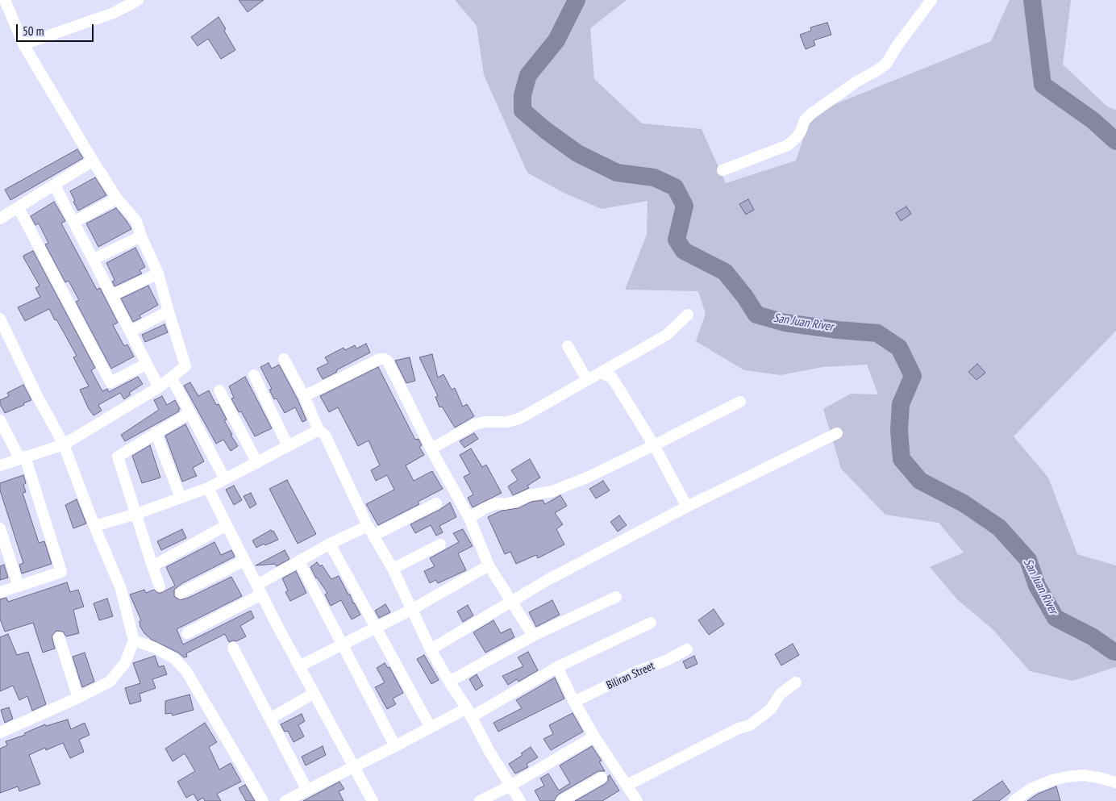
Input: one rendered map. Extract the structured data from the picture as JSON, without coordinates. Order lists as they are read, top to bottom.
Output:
{
  "streets": {
    "street": ["Biliran Street"]
  },
  "water": ["San Juan River"],
  "scale_bar": "50 m"
}
